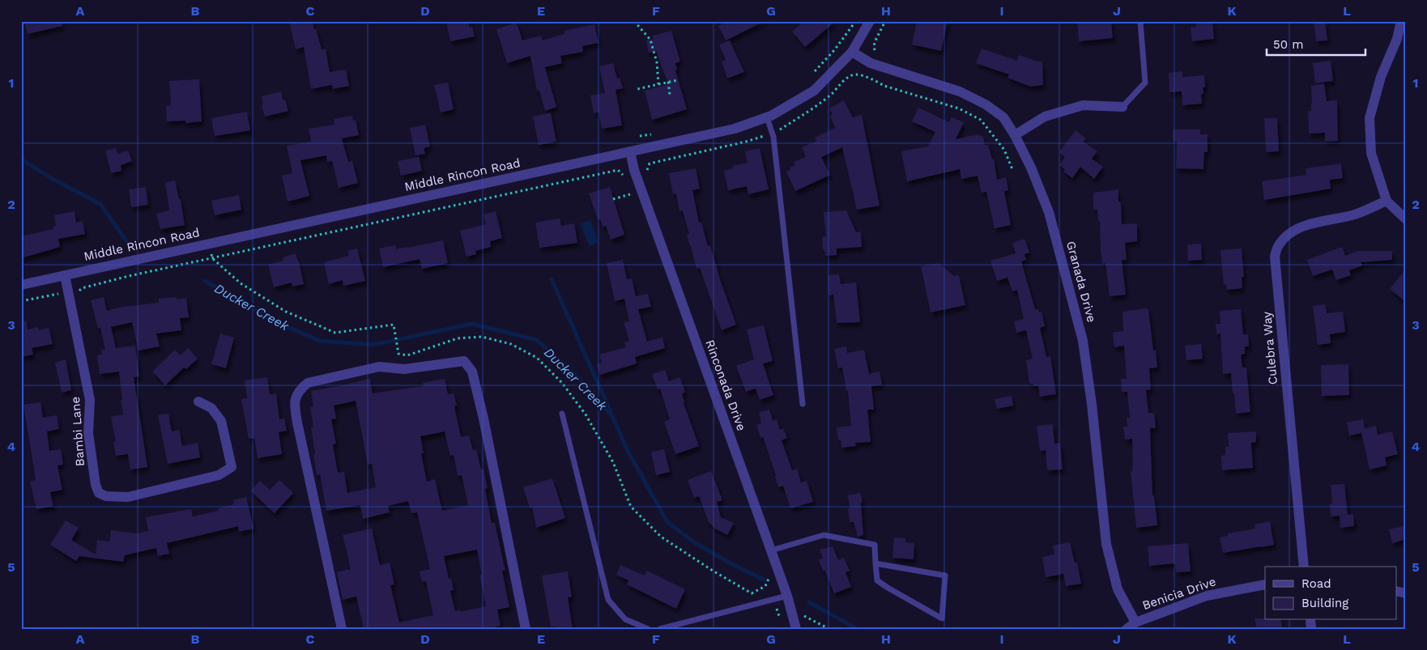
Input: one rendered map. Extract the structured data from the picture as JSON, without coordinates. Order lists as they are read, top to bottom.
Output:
{
  "streets": {
    "street": [
      "Middle Rincon Road",
      "Granada Drive",
      "Culebra Way",
      "Rinconada Drive",
      "Bambi Lane",
      "Benicia Drive"
    ]
  },
  "crossings": [
    ["Middle Rincon Road", "Granada Drive"],
    ["Middle Rincon Road", "Rinconada Drive"],
    ["Middle Rincon Road", "Bambi Lane"],
    ["Granada Drive", "Benicia Drive"]
  ],
  "water": ["Ducker Creek"],
  "legend": ["Road", "Building"],
  "scale_bar": "50 m",
  "grid": {
    "columns": [
      "A",
      "B",
      "C",
      "D",
      "E",
      "F",
      "G",
      "H",
      "I",
      "J",
      "K",
      "L"
    ],
    "rows": [
      "1",
      "2",
      "3",
      "4",
      "5"
    ]
  }
}
